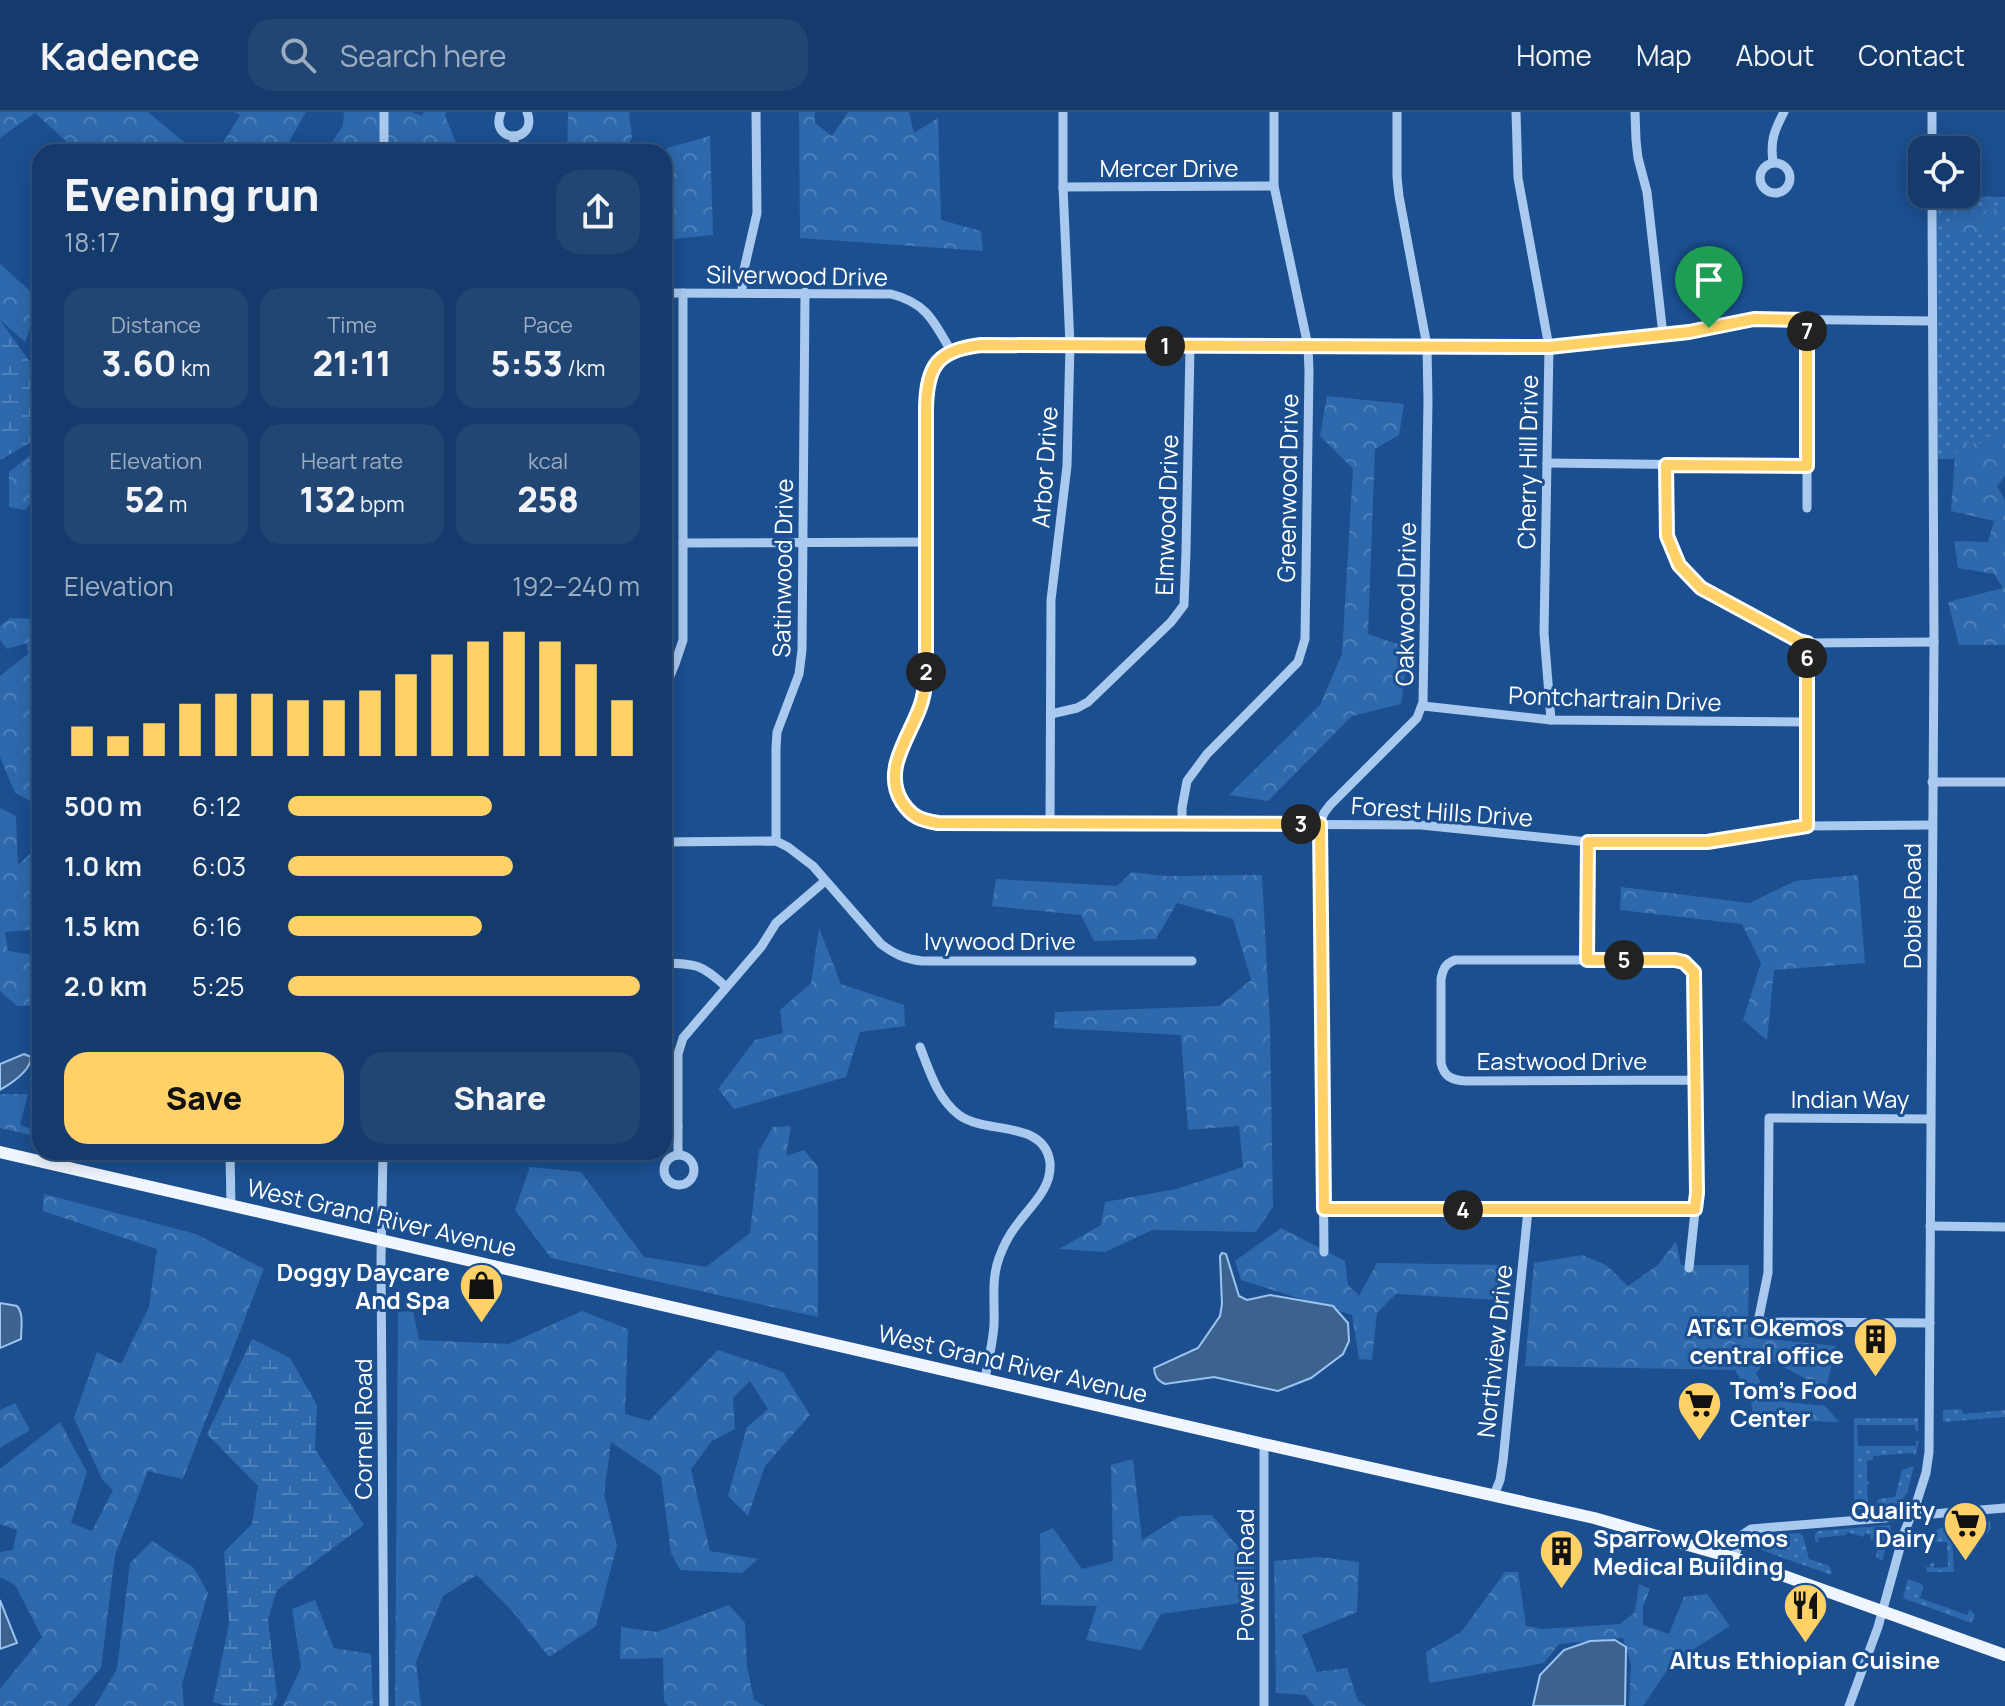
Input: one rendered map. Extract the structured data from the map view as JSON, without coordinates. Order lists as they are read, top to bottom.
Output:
{
  "streets": {
    "main road": ["West Grand River Avenue"],
    "street": [
      "Mercer Drive",
      "Silverwood Drive",
      "Cherry Hill Drive",
      "Arbor Drive",
      "Greenwood Drive",
      "Elmwood Drive",
      "Satinwood Drive",
      "Oakwood Drive",
      "Pontchartrain Drive",
      "Forest Hills Drive",
      "Dobie Road",
      "Ivywood Drive",
      "Eastwood Drive",
      "Indian Way",
      "Northview Drive",
      "Cornell Road",
      "Powell Road"
    ]
  },
  "crossings": [
    ["Mercer Drive", "Arbor Drive"],
    ["Mercer Drive", "Greenwood Drive"],
    ["Silverwood Drive", "Satinwood Drive"],
    ["Cherry Hill Drive", "Pontchartrain Drive"],
    ["Arbor Drive", "Elmwood Drive"],
    ["Arbor Drive", "Forest Hills Drive"],
    ["Greenwood Drive", "Forest Hills Drive"],
    ["Satinwood Drive", "Ivywood Drive"],
    ["Oakwood Drive", "Pontchartrain Drive"],
    ["Oakwood Drive", "Forest Hills Drive"],
    ["Forest Hills Drive", "Dobie Road"],
    ["Dobie Road", "Indian Way"],
    ["Dobie Road", "West Grand River Avenue"],
    ["West Grand River Avenue", "Northview Drive"],
    ["West Grand River Avenue", "Cornell Road"],
    ["West Grand River Avenue", "Powell Road"]
  ],
  "places": {
    "shop": ["Doggy Daycare And Spa"],
    "building": ["AT&T Okemos central office", "Sparrow Okemos Medical Building"],
    "supermarket": ["Tom's Food Center", "Quality Dairy"],
    "restaurant": ["Altus Ethiopian Cuisine"]
  },
  "page": {
    "header": "Kadence",
    "search": "Search here",
    "nav": [
      "Home",
      "Map",
      "About",
      "Contact"
    ],
    "heading": ["Evening run", "18:17"],
    "stats": [
      ["Distance", "3.60 km"],
      ["Time", "21:11"],
      ["Pace", "5:53 /km"],
      ["Elevation", "52 m"],
      ["Heart rate", "132 bpm"],
      ["kcal", "258"]
    ],
    "pins": [
      "7",
      "1",
      "6",
      "2",
      "3",
      "5",
      "4"
    ],
    "chart": ["Elevation", "192–240 m"],
    "list": [
      {
        "name": "500 m",
        "note": "6:12"
      },
      {
        "name": "1.0 km",
        "note": "6:03"
      },
      {
        "name": "1.5 km",
        "note": "6:16"
      },
      {
        "name": "2.0 km",
        "note": "5:25"
      }
    ],
    "buttons": ["Save", "Share"]
  }
}
